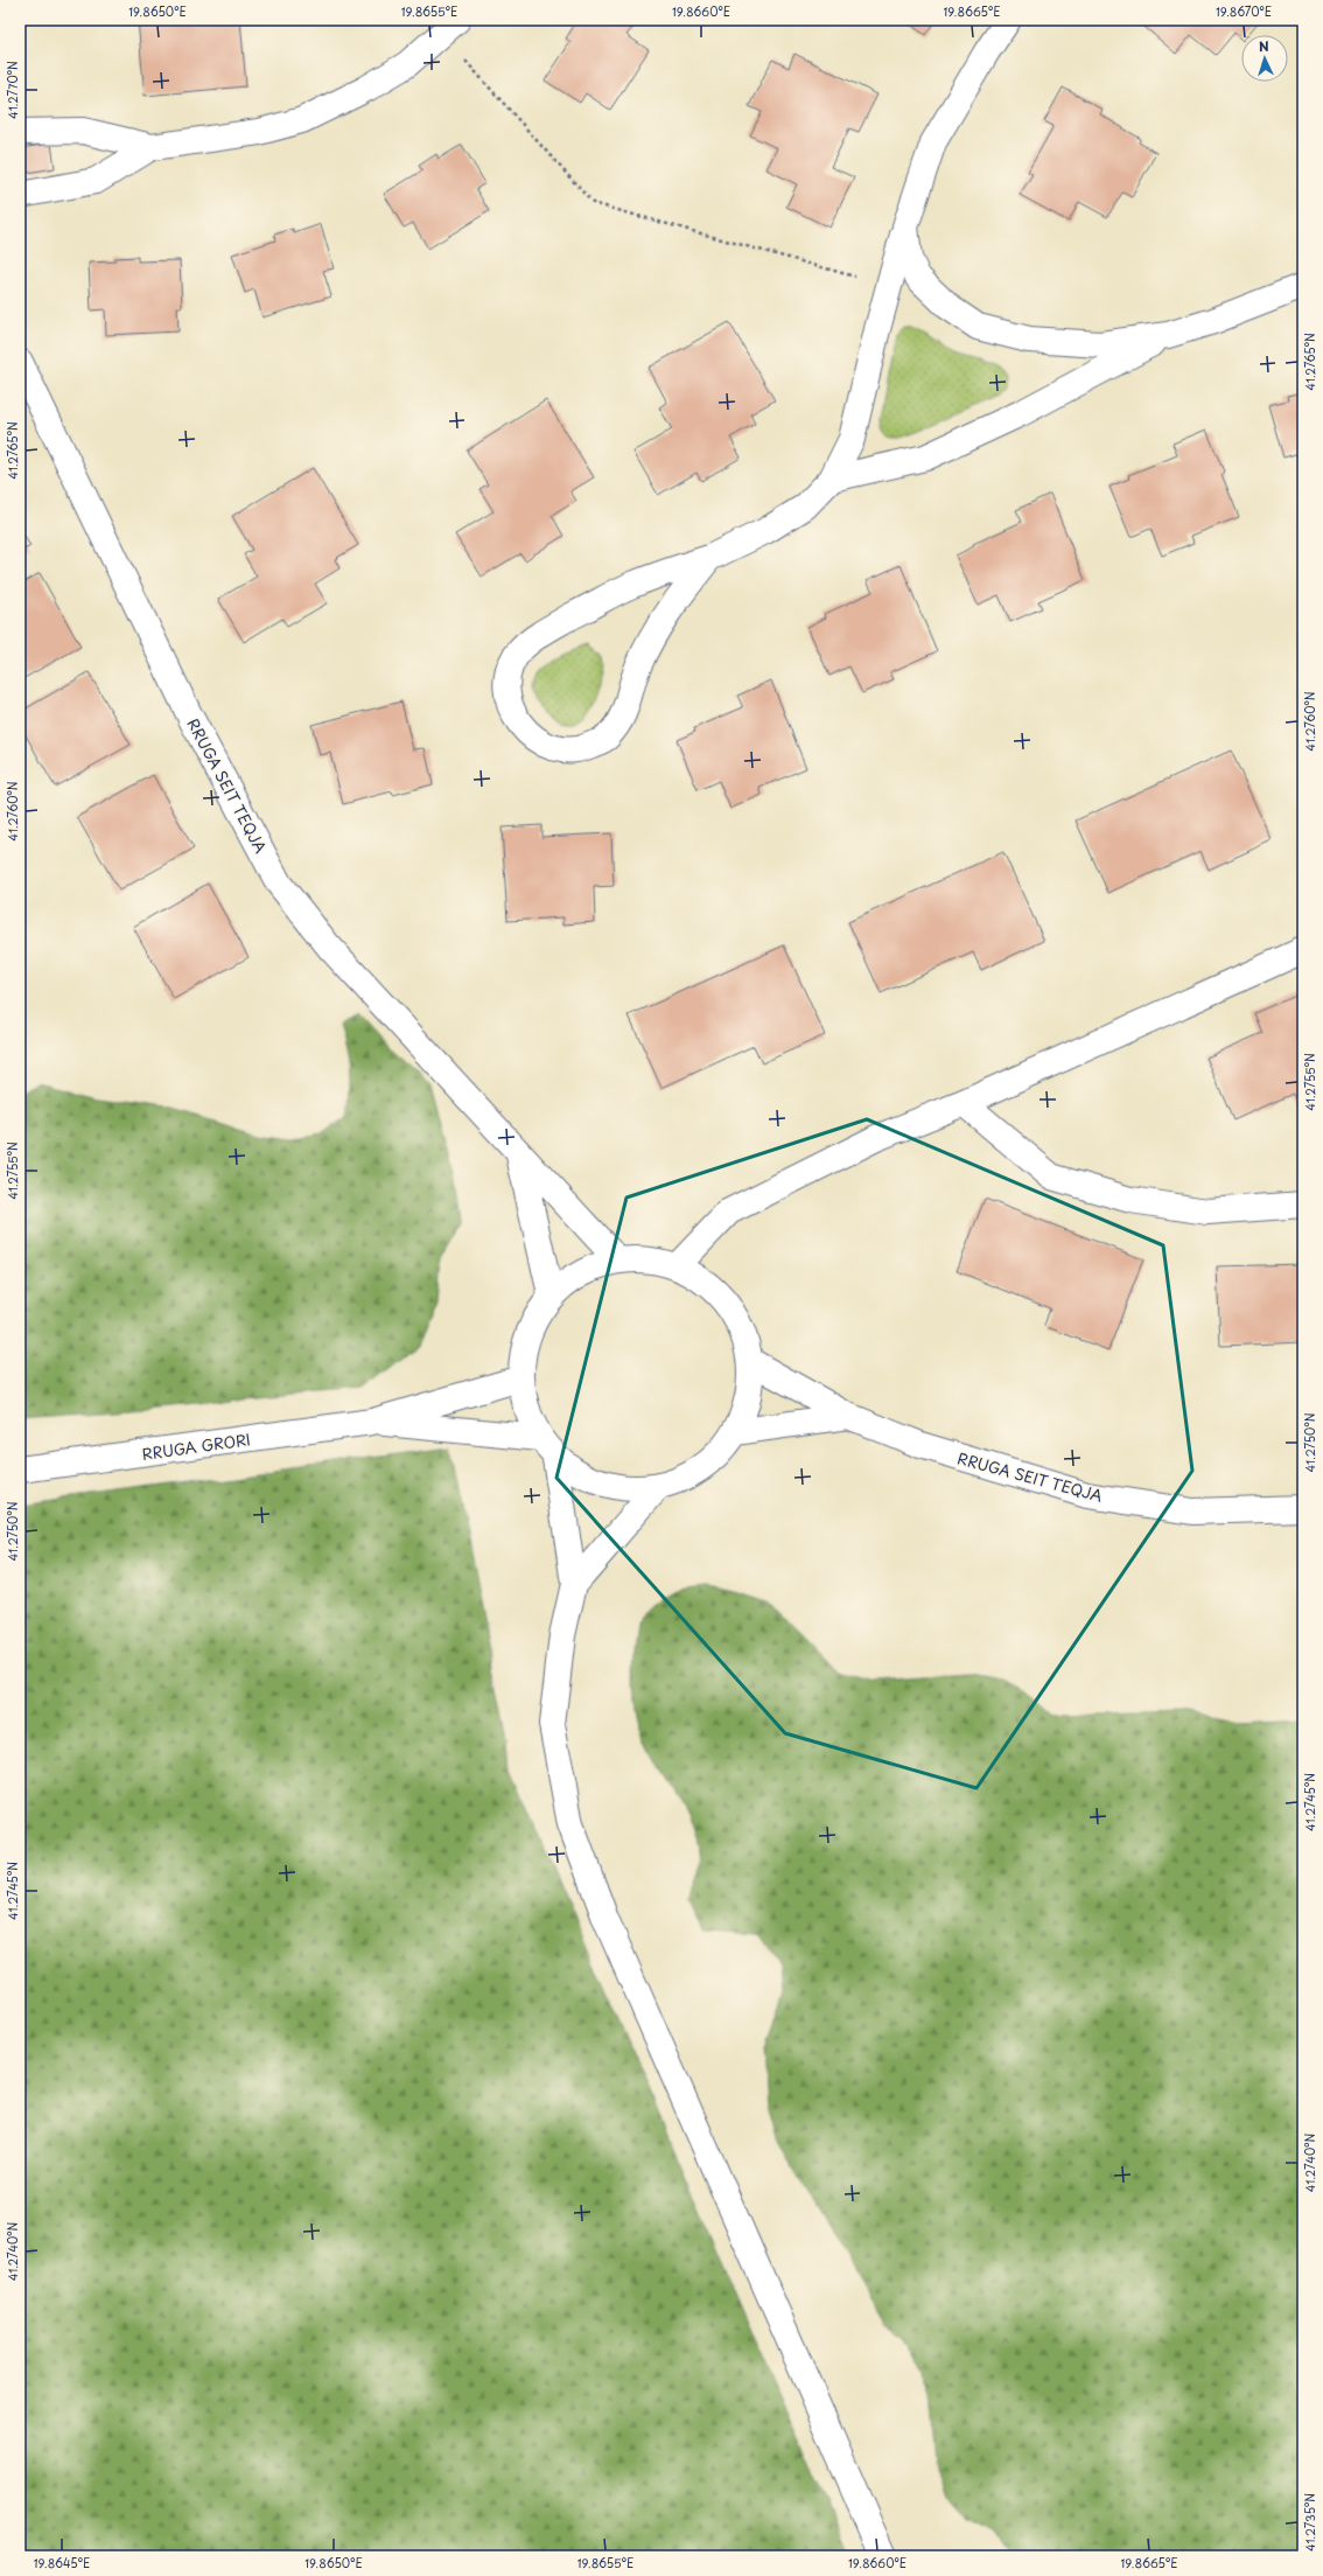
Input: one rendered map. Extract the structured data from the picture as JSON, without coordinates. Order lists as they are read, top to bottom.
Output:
{
  "streets": {
    "street": ["RRUGA SEIT TEQJA", "RRUGA GRORI"]
  },
  "north": "top",
  "coordinates": [
    "19.8650°E",
    "19.8655°E",
    "19.8660°E",
    "19.8665°E",
    "19.8670°E",
    "41.2770°N",
    "41.2765°N",
    "41.2760°N",
    "41.2755°N",
    "41.2750°N",
    "41.2745°N",
    "41.2740°N",
    "41.2735°N",
    "19.8645°E"
  ]
}
